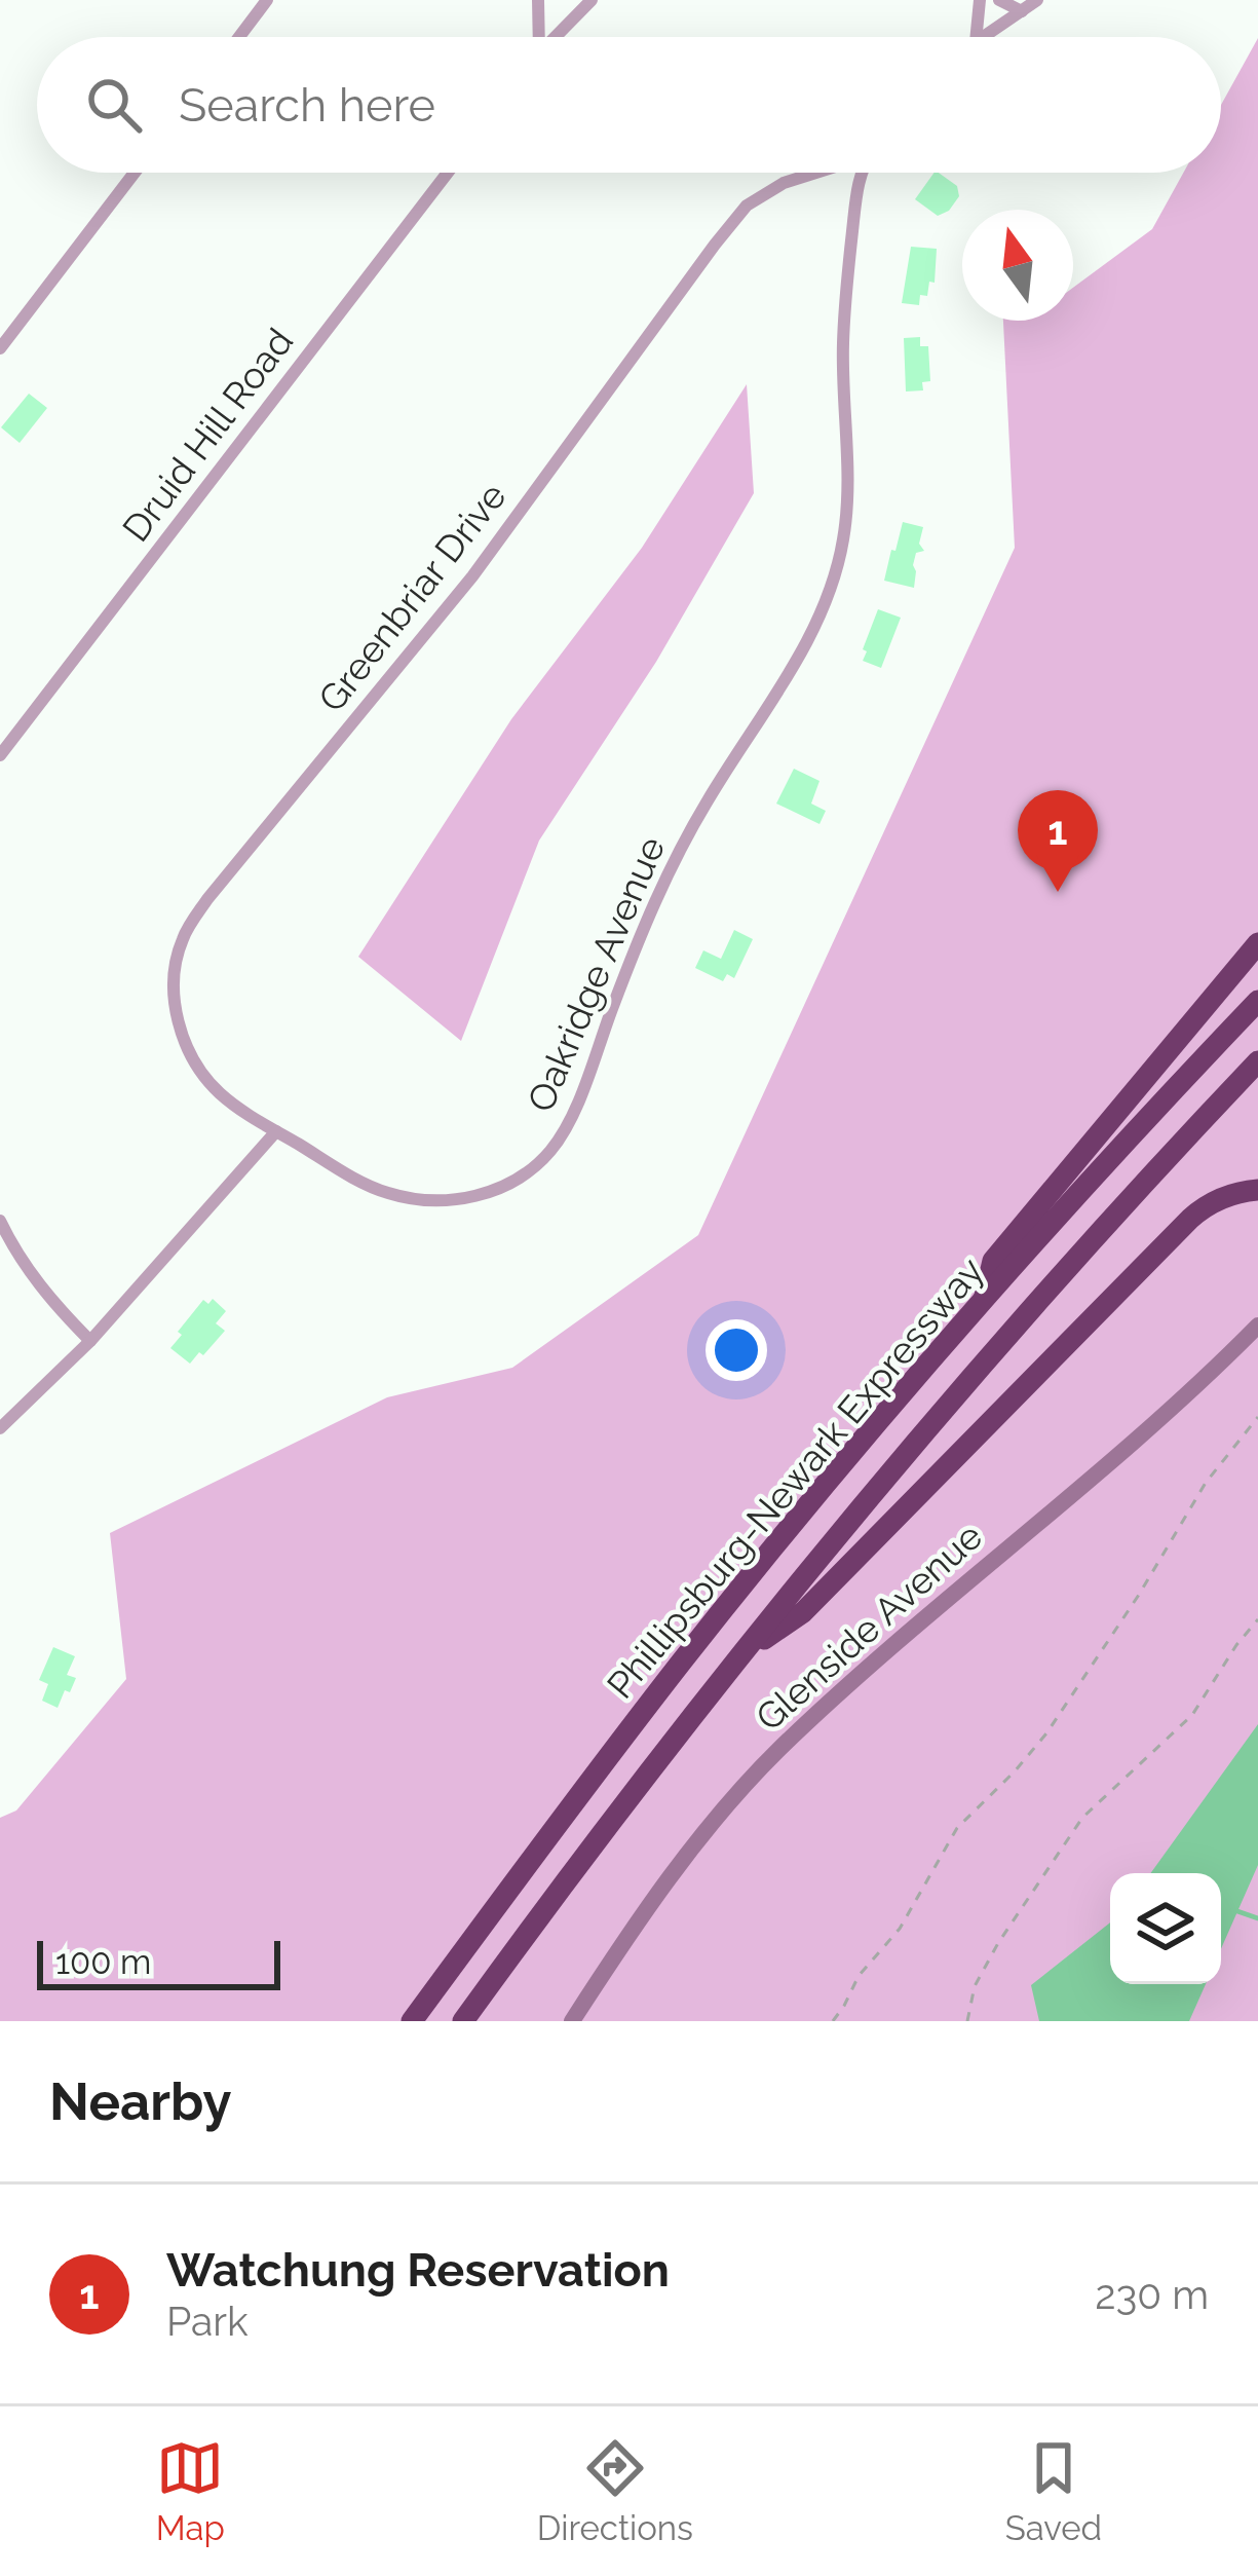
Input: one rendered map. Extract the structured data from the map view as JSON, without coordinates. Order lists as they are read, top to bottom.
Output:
{
  "streets": {
    "highway": ["Phillipsburg-Newark Expressway"],
    "main road": ["Glenside Avenue"],
    "street": ["Druid Hill Road", "Greenbriar Drive", "Oakridge Avenue"]
  },
  "crossings": [
    ["Greenbriar Drive", "Oakridge Avenue"]
  ],
  "scale_bar": "100 m",
  "north": "top",
  "page": {
    "search": "Search here",
    "pins": "1",
    "scale": "100 m",
    "heading": "Nearby",
    "list": [
      {
        "mark": "1",
        "name": "Watchung Reservation",
        "note": "Park",
        "value": "230 m"
      }
    ],
    "nav": ["Map", "Directions", "Saved"]
  }
}
